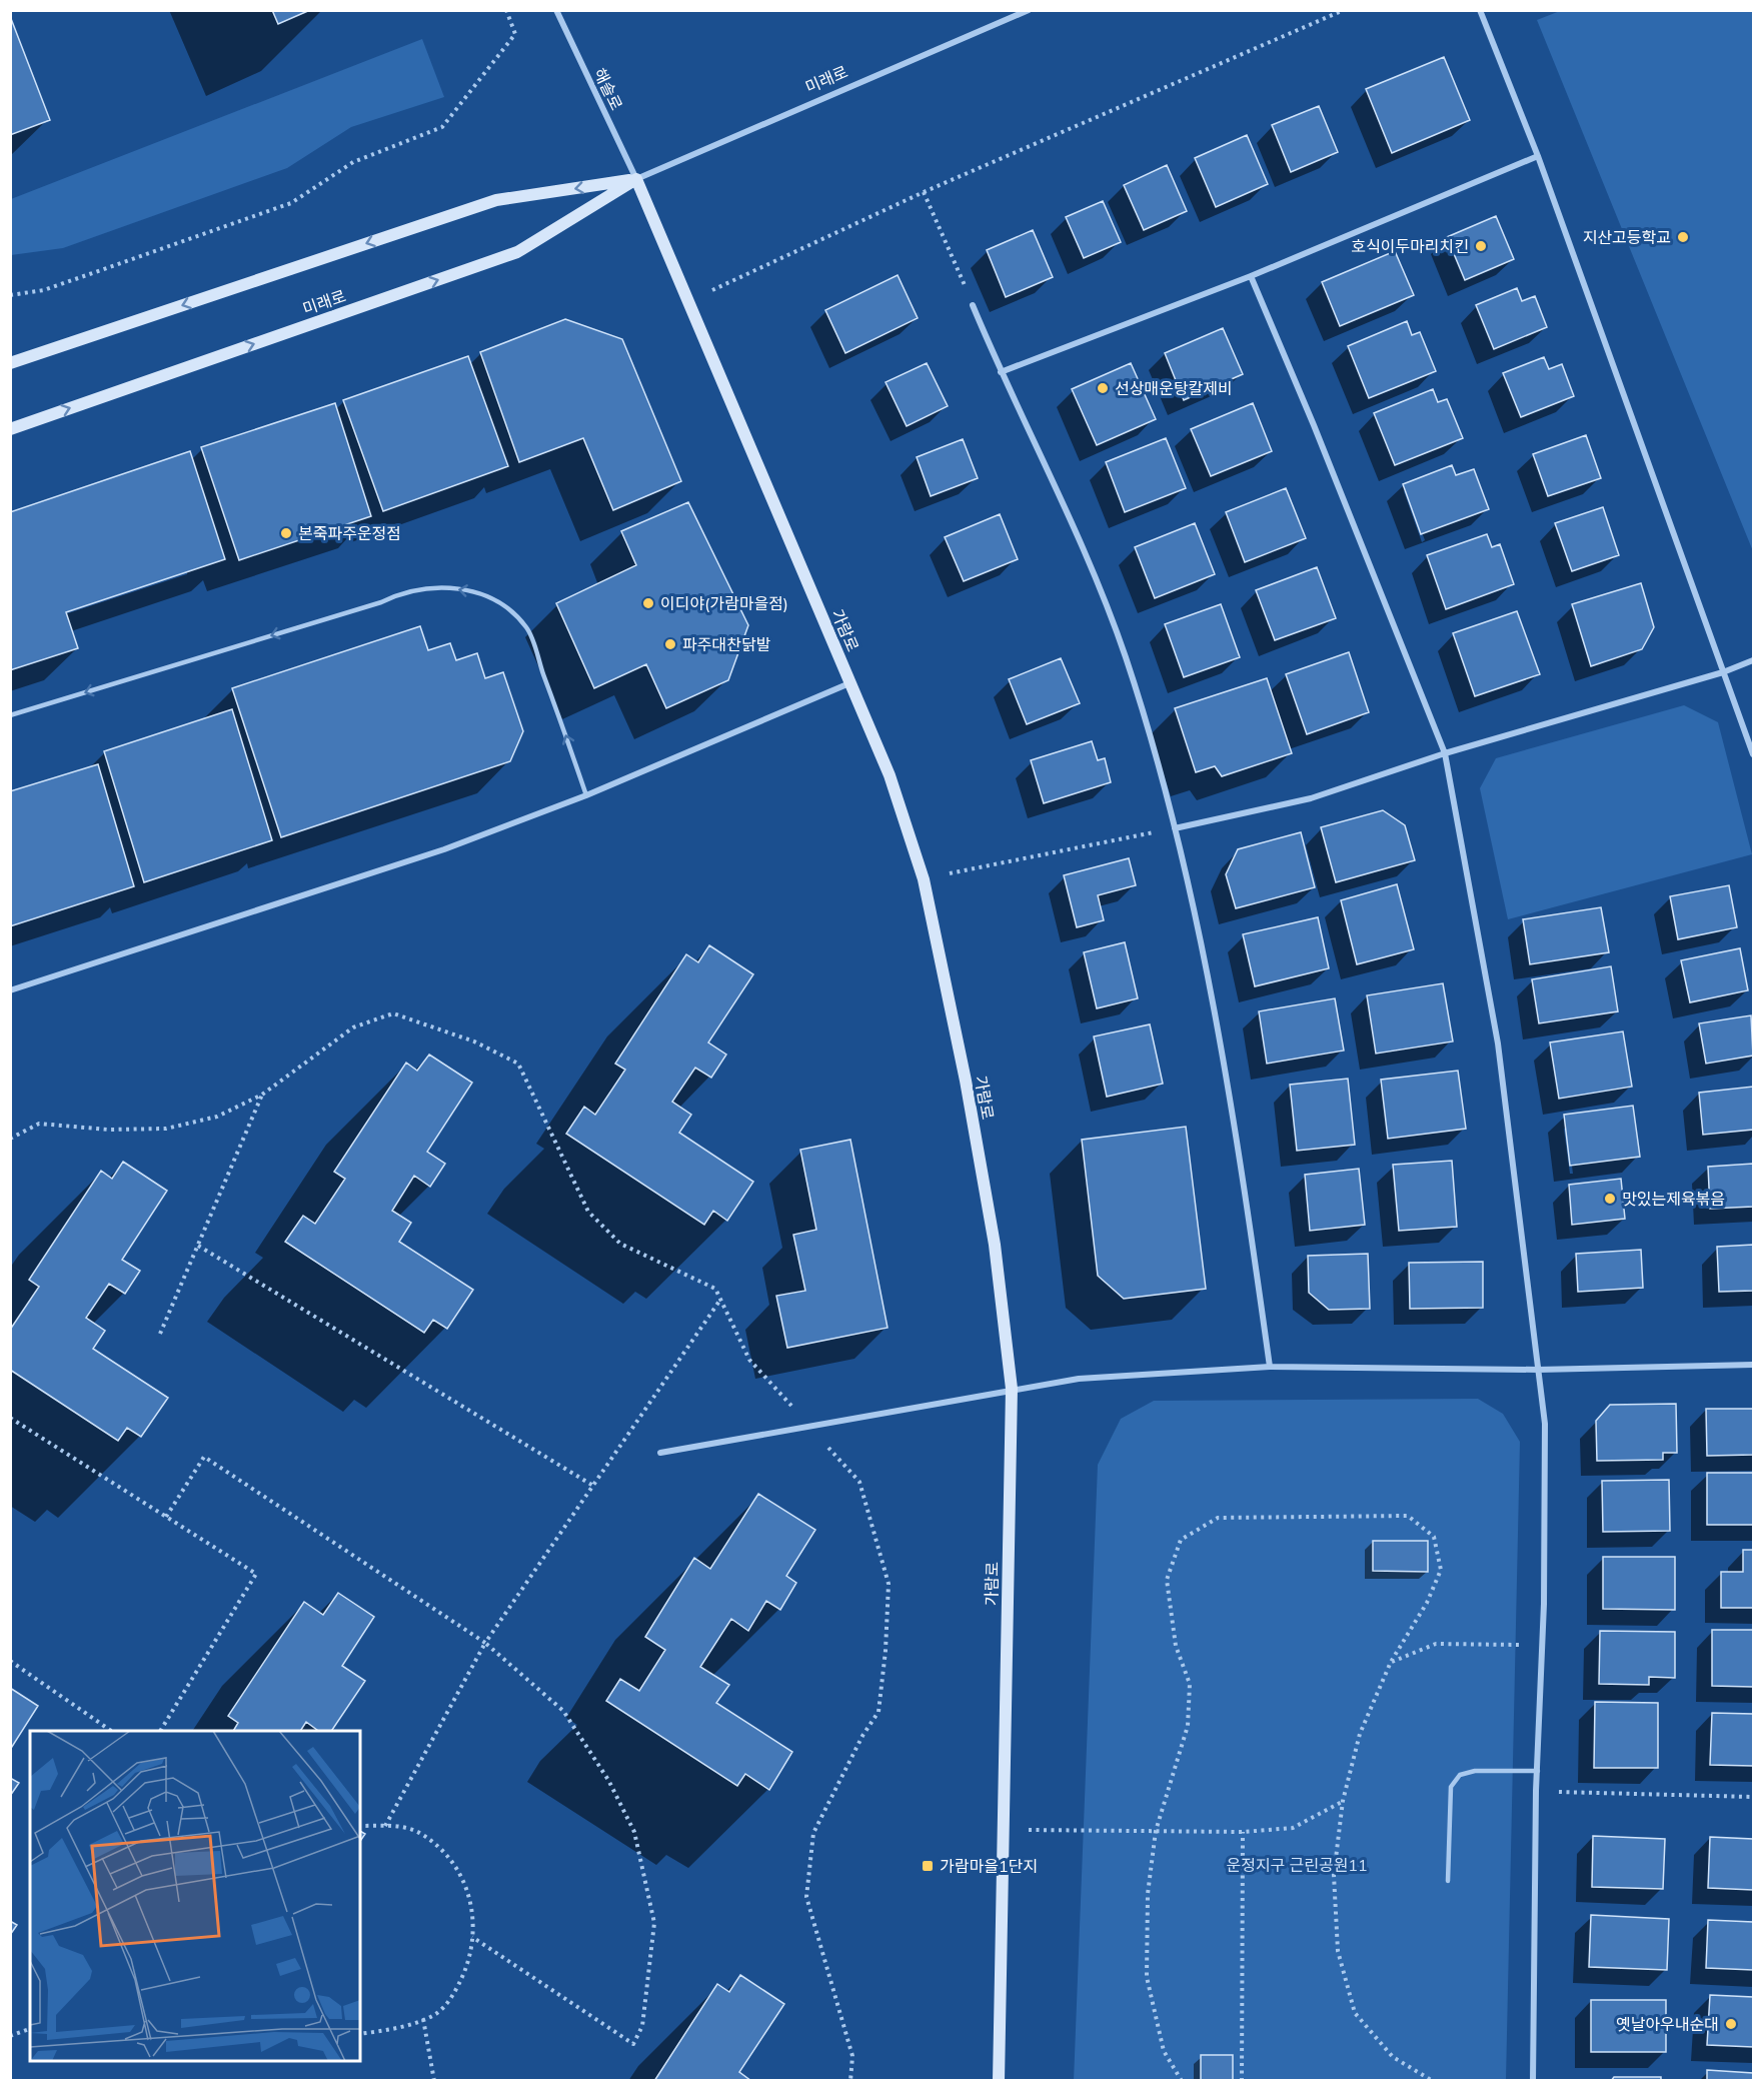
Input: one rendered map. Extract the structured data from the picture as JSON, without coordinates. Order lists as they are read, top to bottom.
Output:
{
  "streets": {
    "street": ["미래로", "해솔로", "가람로"]
  },
  "crossings": [
    ["미래로", "해솔로"],
    ["미래로", "가람로"],
    ["해솔로", "가람로"]
  ],
  "parks": ["운정지구 근린공원11"],
  "places": {
    "other": [
      "지산고등학교",
      "호식이두마리치킨",
      "선상매운탕칼제비",
      "본죽파주운정점",
      "이디야(가람마을점)",
      "파주대찬닭발",
      "맛있는제육볶음",
      "옛날아우내순대"
    ],
    "transit": ["가람마을1단지"]
  }
}
